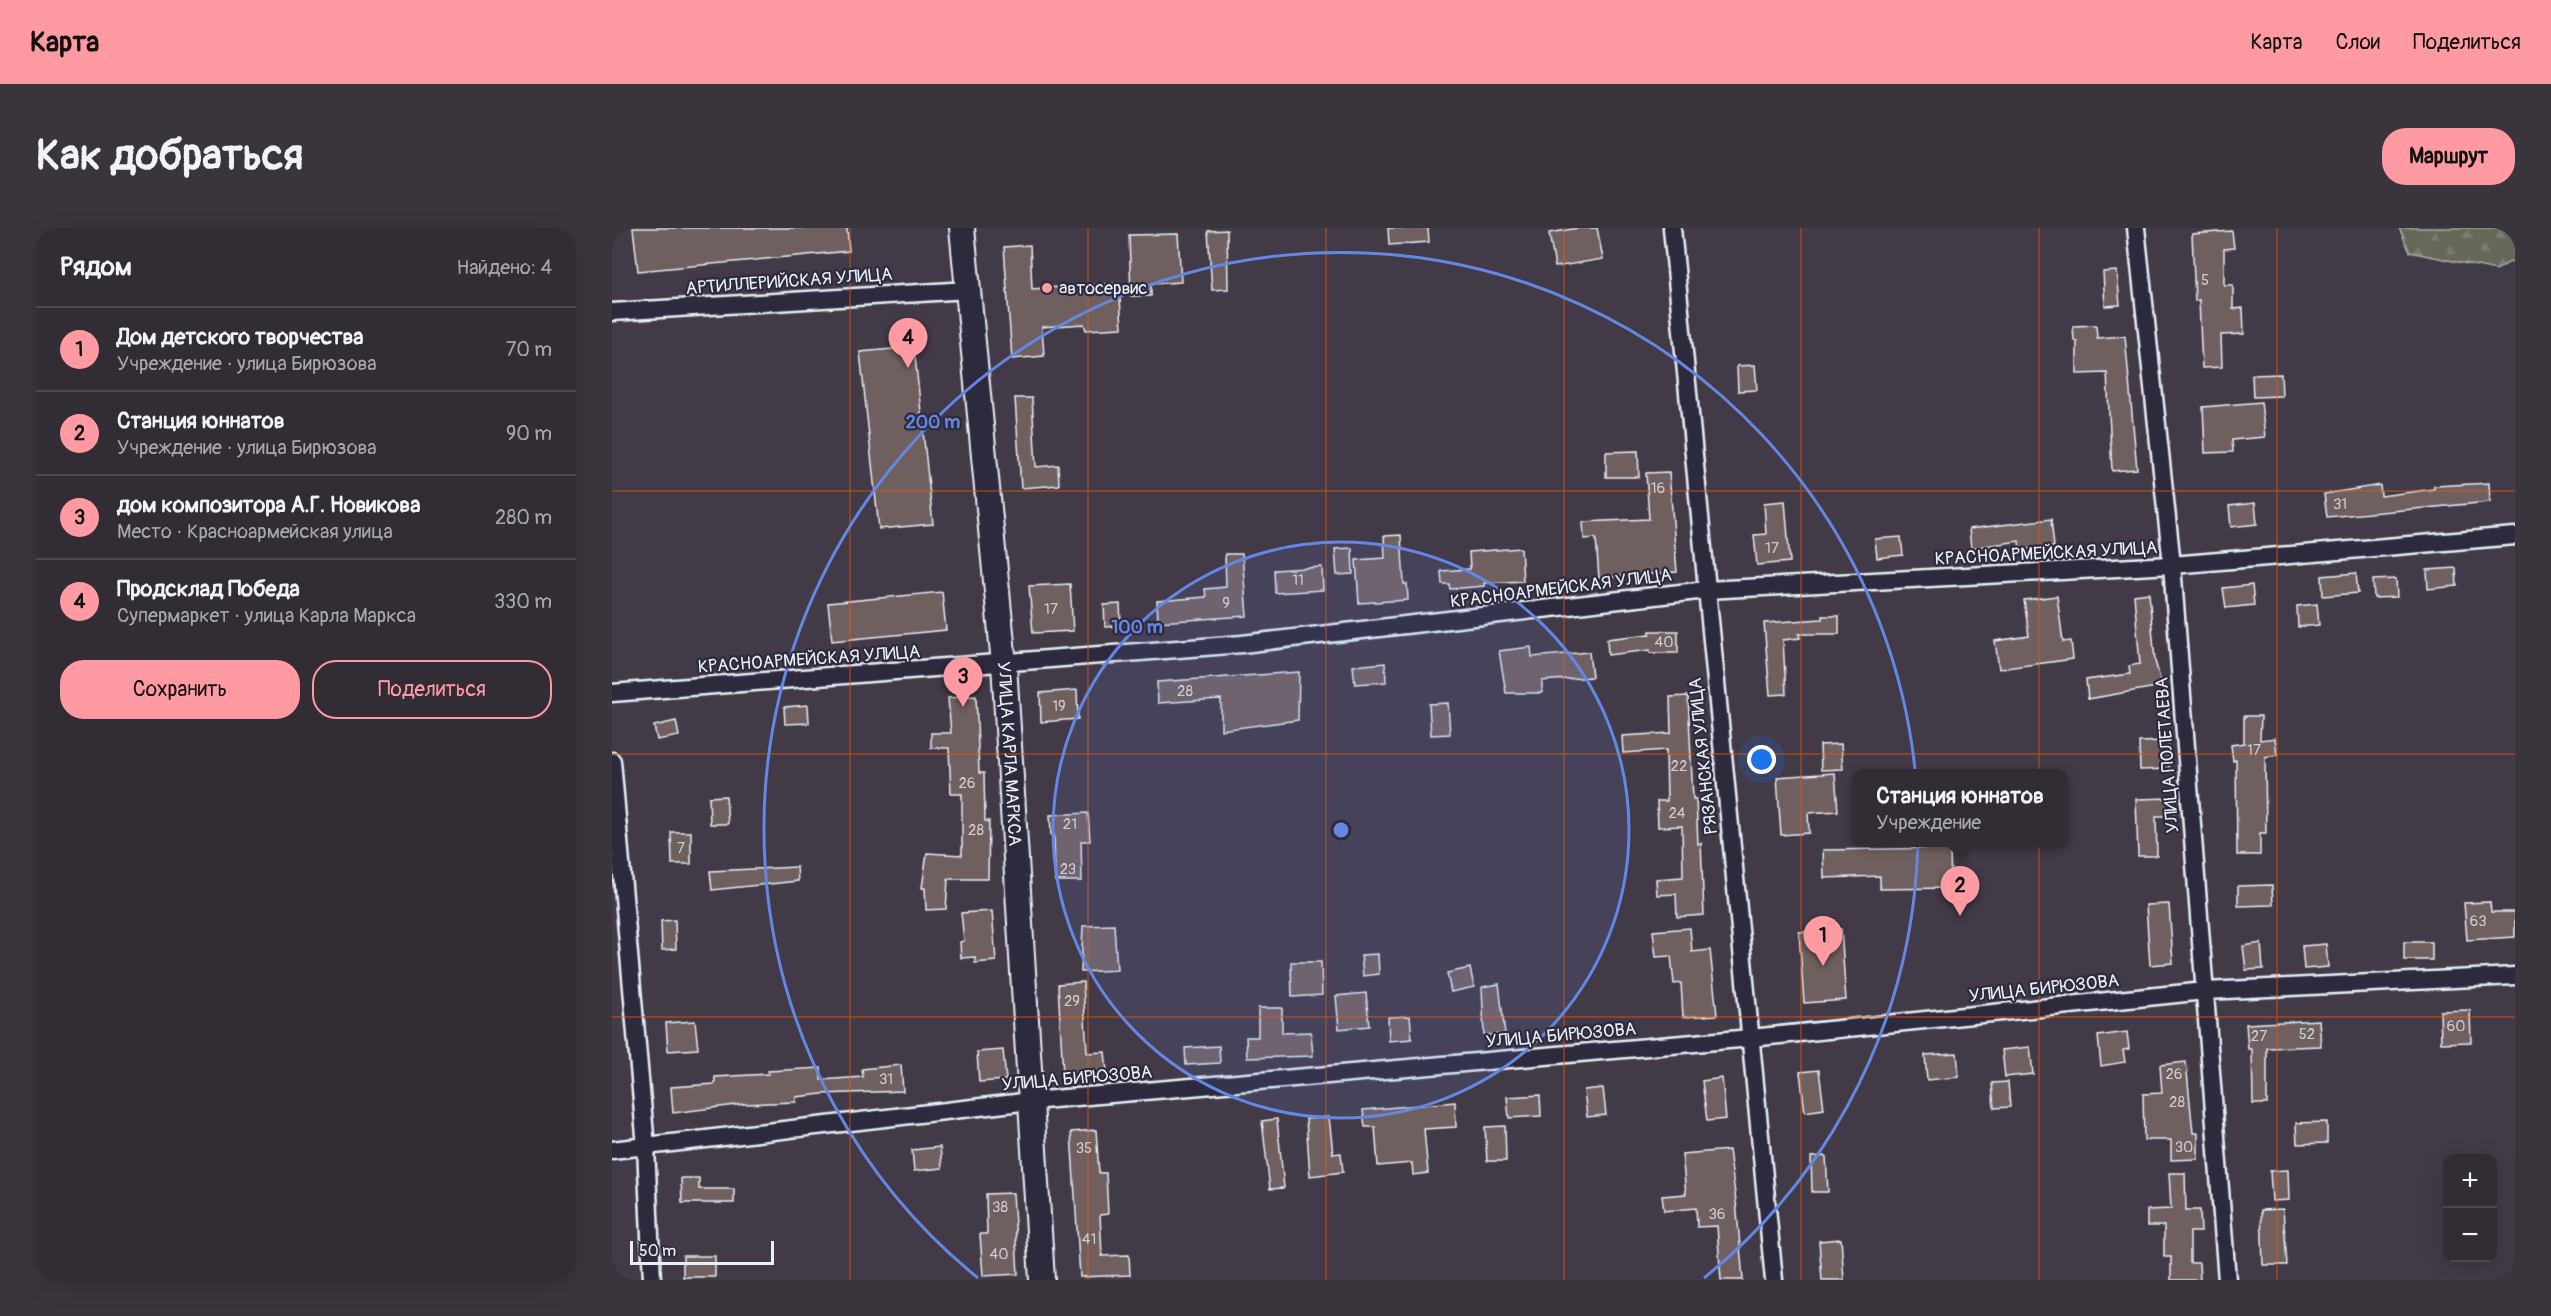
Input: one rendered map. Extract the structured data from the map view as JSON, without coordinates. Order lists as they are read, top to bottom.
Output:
{
  "streets": {
    "main road": ["УЛИЦА КАРЛА МАРКСА"],
    "street": [
      "АРТИЛЛЕРИЙСКАЯ УЛИЦА",
      "КРАСНОАРМЕЙСКАЯ УЛИЦА",
      "УЛИЦА ПОЛЕТАЕВА",
      "РЯЗАНСКАЯ УЛИЦА",
      "УЛИЦА БИРЮЗОВА"
    ]
  },
  "crossings": [
    ["АРТИЛЛЕРИЙСКАЯ УЛИЦА", "УЛИЦА КАРЛА МАРКСА"],
    ["КРАСНОАРМЕЙСКАЯ УЛИЦА", "УЛИЦА КАРЛА МАРКСА"],
    ["КРАСНОАРМЕЙСКАЯ УЛИЦА", "УЛИЦА ПОЛЕТАЕВА"],
    ["КРАСНОАРМЕЙСКАЯ УЛИЦА", "РЯЗАНСКАЯ УЛИЦА"],
    ["УЛИЦА КАРЛА МАРКСА", "УЛИЦА БИРЮЗОВА"],
    ["УЛИЦА ПОЛЕТАЕВА", "УЛИЦА БИРЮЗОВА"],
    ["РЯЗАНСКАЯ УЛИЦА", "УЛИЦА БИРЮЗОВА"]
  ],
  "places": ["автосервис"],
  "house_numbers": [
    "5",
    "16",
    "31",
    "17",
    "11",
    "9",
    "17",
    "40",
    "28",
    "19",
    "17",
    "22",
    "26",
    "24",
    "21",
    "28",
    "7",
    "23",
    "63",
    "29",
    "60",
    "52",
    "27",
    "26",
    "31",
    "28",
    "30",
    "35",
    "38",
    "36",
    "41",
    "40"
  ],
  "scale_bar": "50 m",
  "page": {
    "header": "Карта",
    "nav": ["Карта", "Слои", "Поделиться"],
    "buttons": [
      "Маршрут",
      ["Сохранить", "Поделиться"]
    ],
    "title": "Как добраться",
    "heading": ["Рядом", "Найдено: 4"],
    "list": [
      {
        "mark": "1",
        "name": "Дом детского творчества",
        "note": "Учреждение · улица Бирюзова",
        "value": "70 m"
      },
      {
        "mark": "2",
        "name": "Станция юннатов",
        "note": "Учреждение · улица Бирюзова",
        "value": "90 m"
      },
      {
        "mark": "3",
        "name": "дом композитора А.Г. Новикова",
        "note": "Место · Красноармейская улица",
        "value": "280 m"
      },
      {
        "mark": "4",
        "name": "Продсклад Победа",
        "note": "Супермаркет · улица Карла Маркса",
        "value": "330 m"
      }
    ],
    "pins": [
      "4",
      "3",
      "2",
      "1"
    ],
    "popup": ["Станция юннатов", "Учреждение"],
    "map_buttons": ["+", "−"],
    "scale": "50 m"
  },
  "rings": ["200 m", "100 m"]
}
